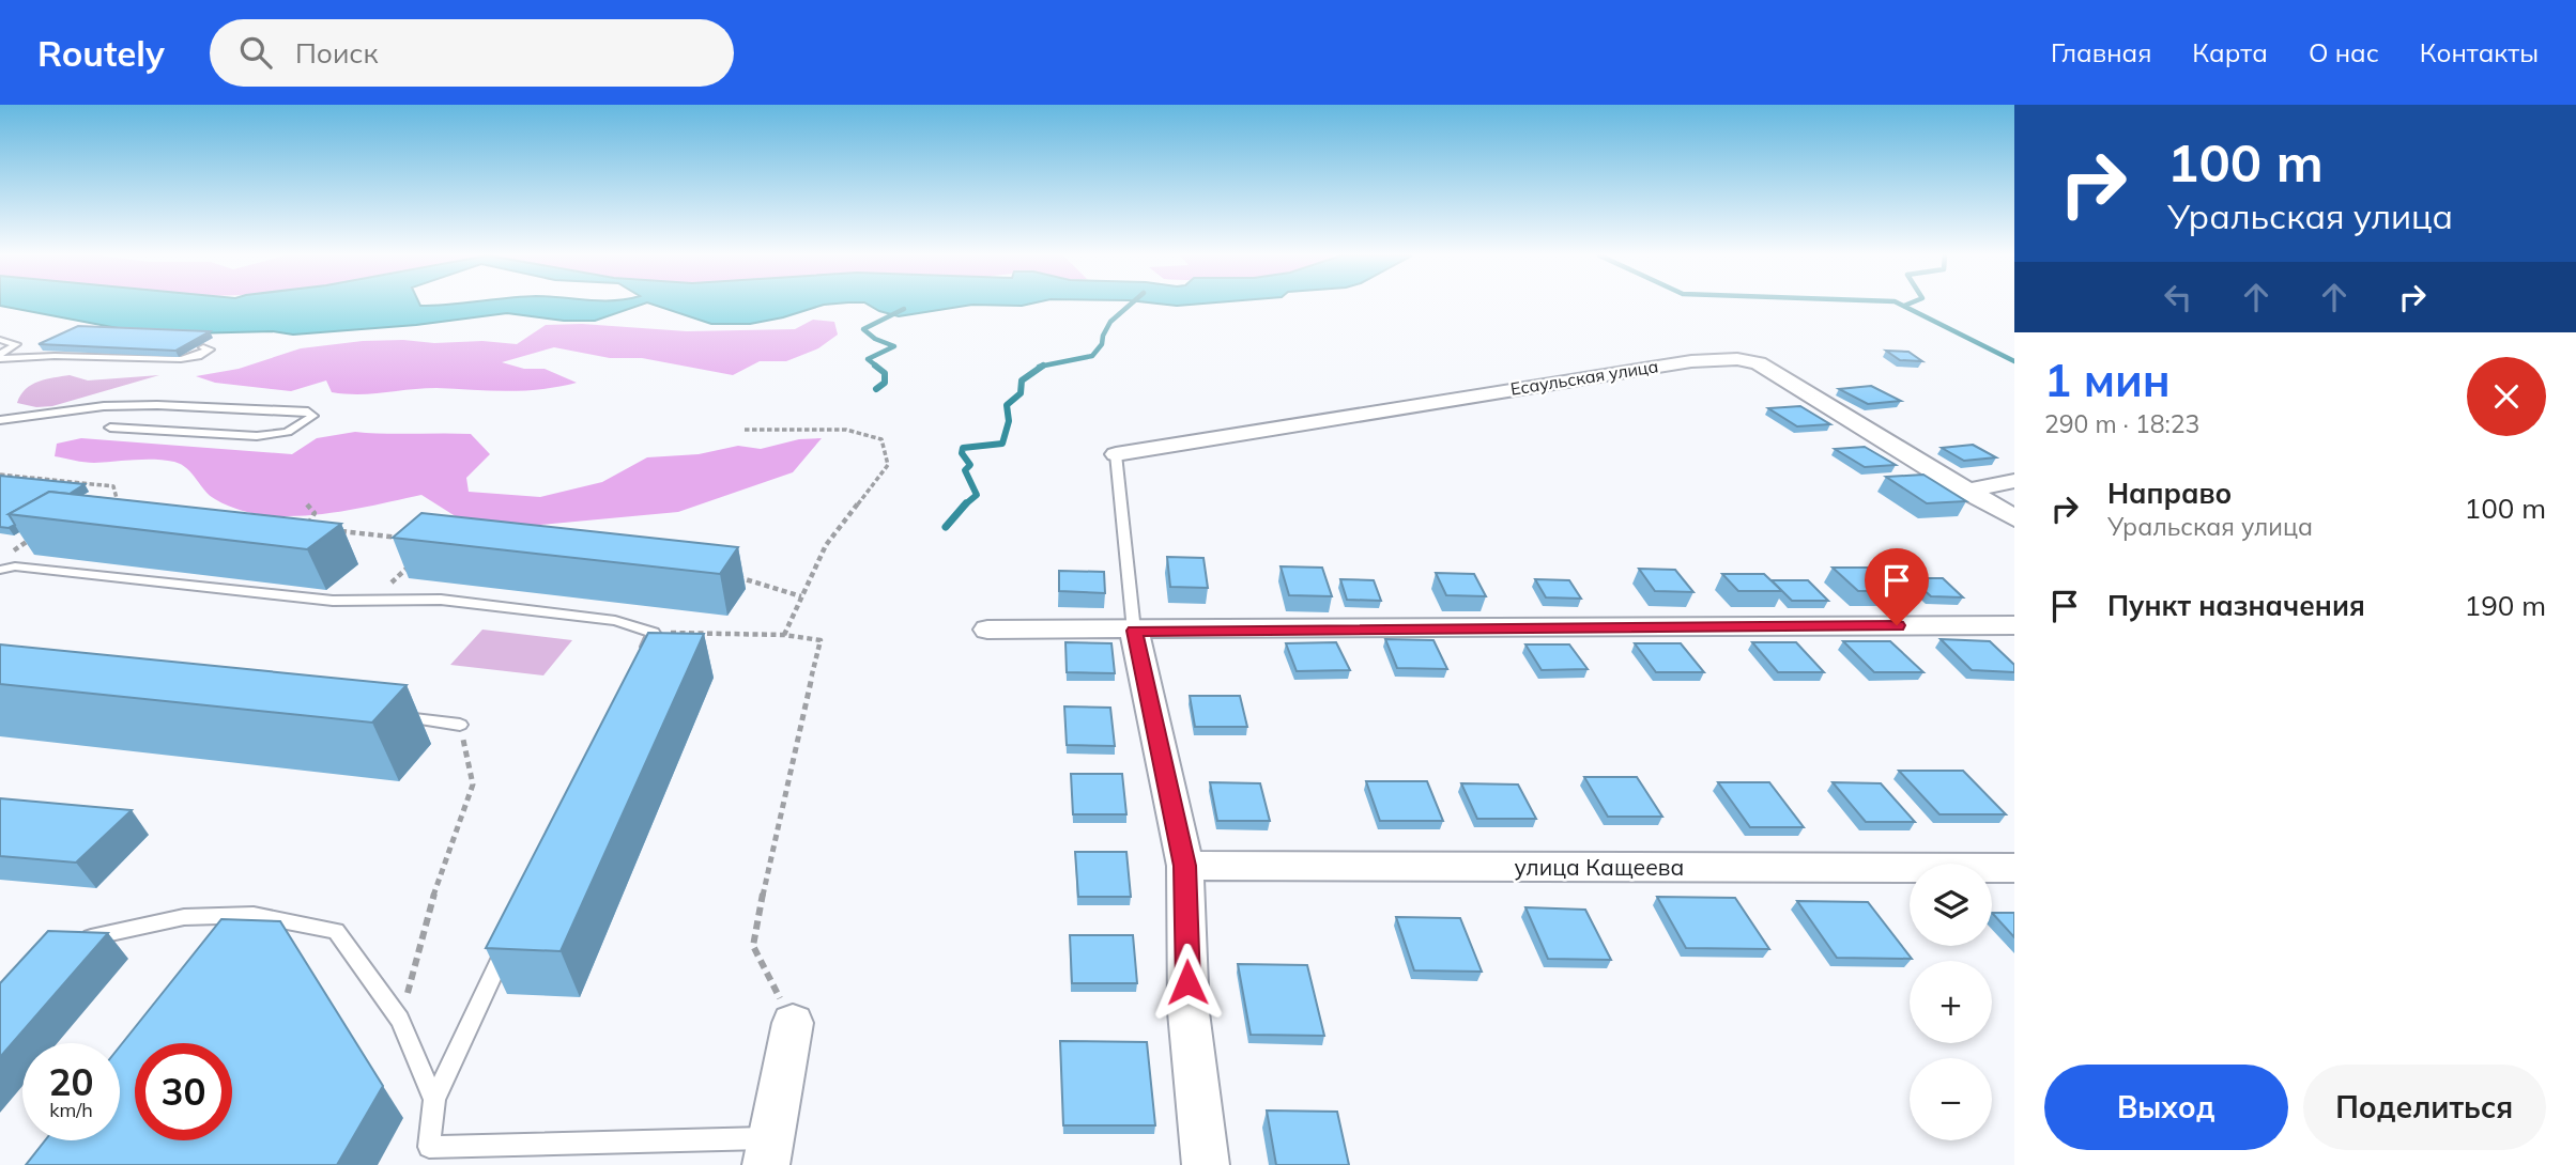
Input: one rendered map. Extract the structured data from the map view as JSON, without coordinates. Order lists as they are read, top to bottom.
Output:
{
  "streets": {
    "street": ["Есаульская улица", "улица Кащеева"]
  },
  "page": {
    "header": "Routely",
    "search": "Поиск",
    "nav": [
      "Главная",
      "Карта",
      "О нас",
      "Контакты"
    ],
    "turn": ["100 m", "Уральская улица"],
    "heading": ["1 мин", "290 m · 18:23"],
    "list": [
      {
        "name": "Направо",
        "note": "Уральская улица",
        "value": "100 m"
      },
      {
        "name": "Пункт назначения",
        "value": "190 m"
      }
    ],
    "map_buttons": ["+", "−"],
    "speed": "20 km/h",
    "limit": "30",
    "buttons": ["Выход", "Поделиться"]
  }
}
